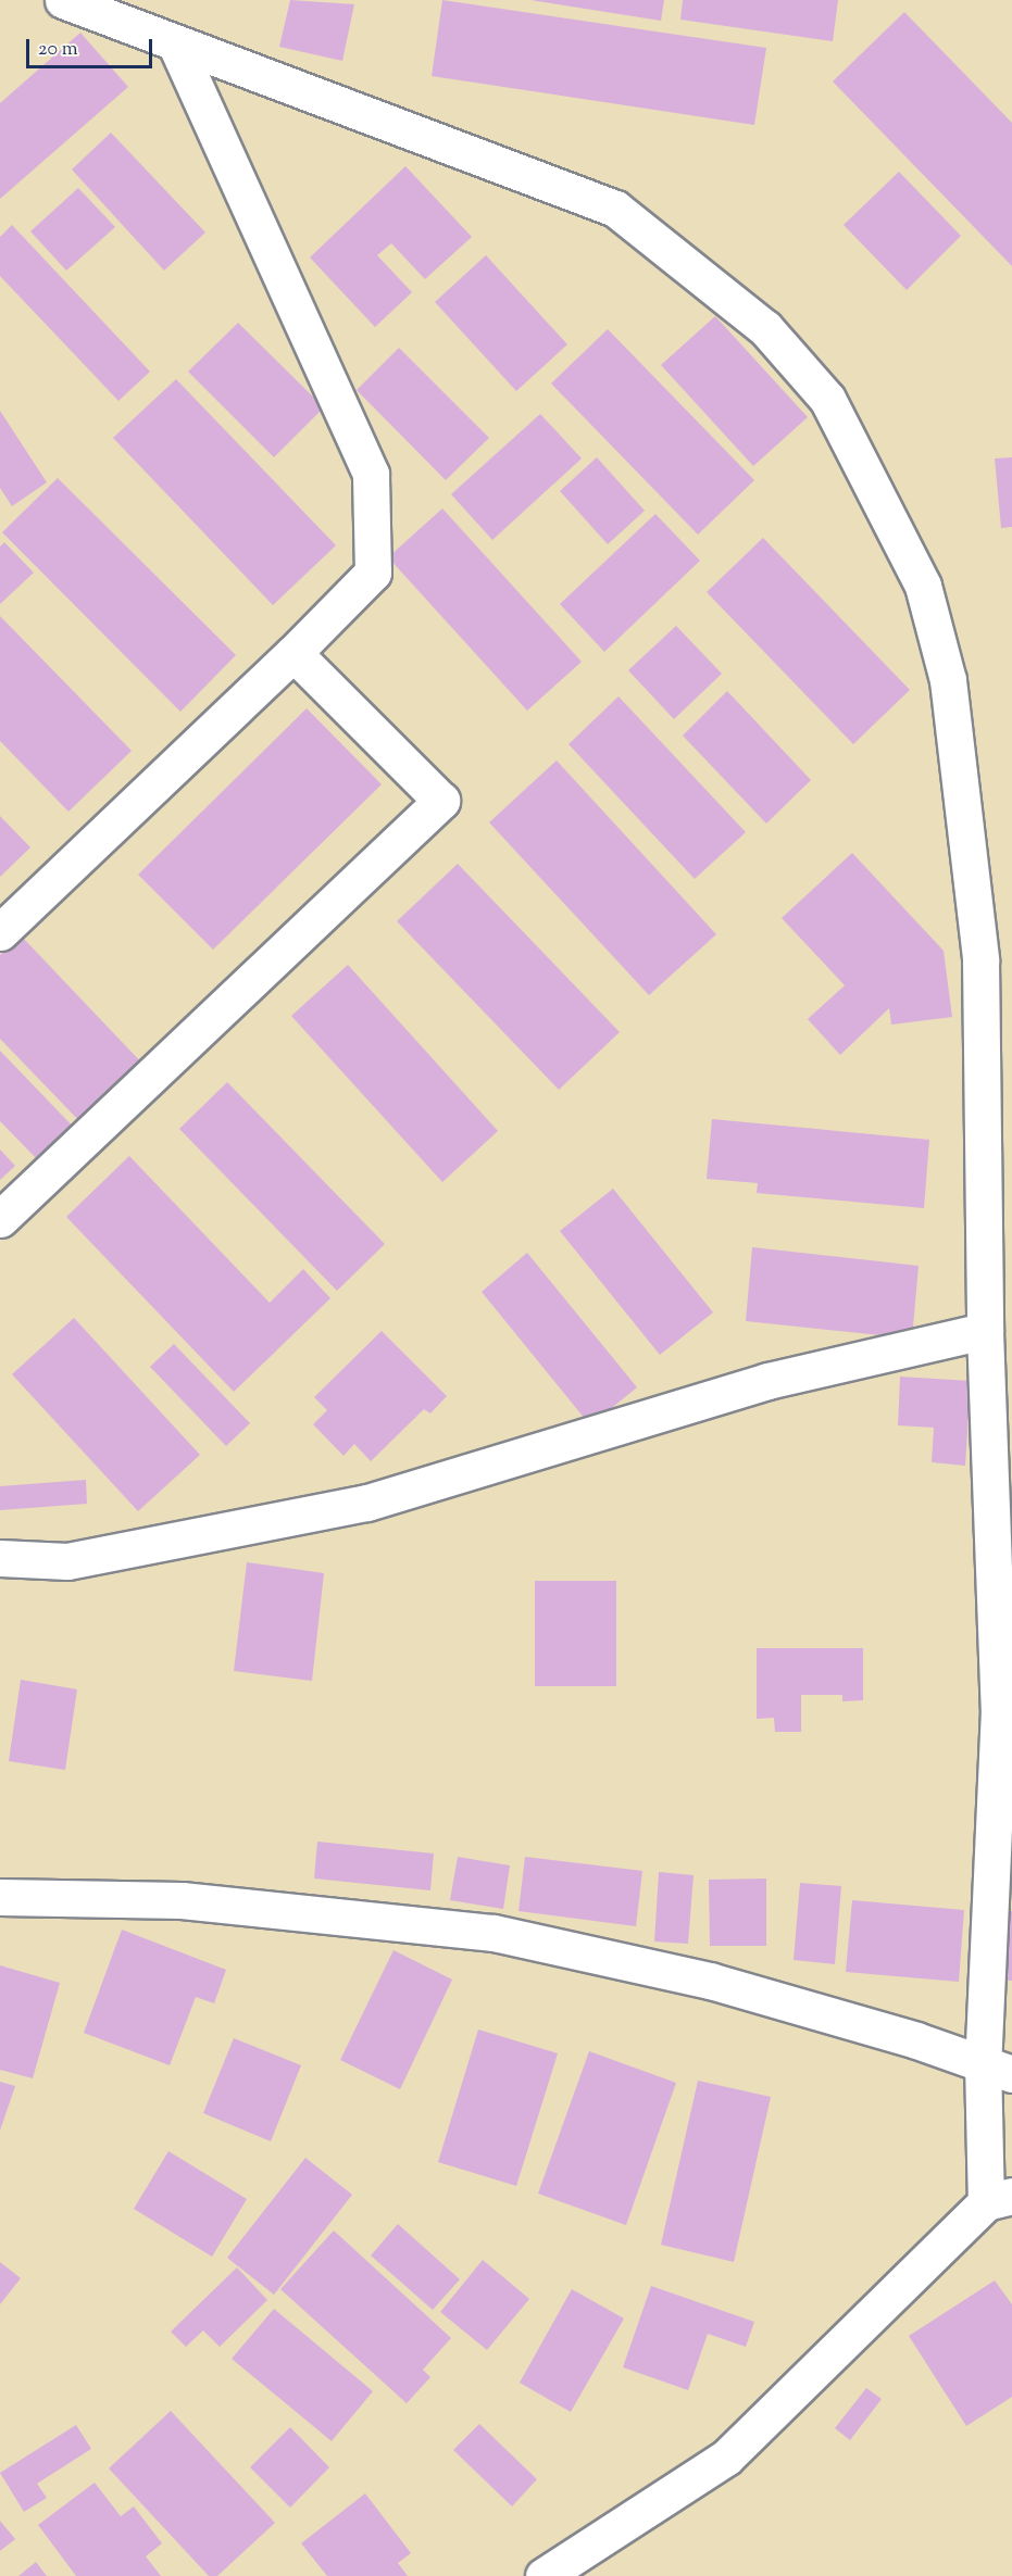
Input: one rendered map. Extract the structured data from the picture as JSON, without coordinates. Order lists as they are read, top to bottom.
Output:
{
  "scale_bar": "20 m"
}
